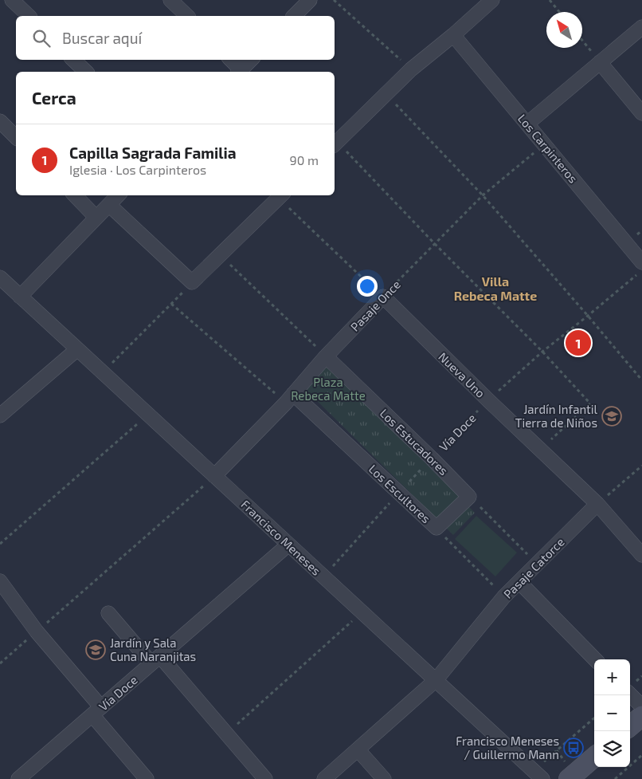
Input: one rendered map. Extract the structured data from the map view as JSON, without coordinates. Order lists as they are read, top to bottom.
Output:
{
  "streets": {
    "street": [
      "Los Carpinteros",
      "Pasaje Once",
      "Nueva Uno",
      "Vía Doce",
      "Los Estucadores",
      "Los Escultores",
      "Francisco Meneses",
      "Pasaje Catorce"
    ]
  },
  "crossings": [
    ["Los Carpinteros", "Pasaje Once"],
    ["Pasaje Once", "Nueva Uno"],
    ["Pasaje Once", "Los Estucadores"],
    ["Pasaje Once", "Los Escultores"],
    ["Pasaje Once", "Francisco Meneses"],
    ["Nueva Uno", "Vía Doce"],
    ["Nueva Uno", "Pasaje Catorce"],
    ["Vía Doce", "Los Estucadores"],
    ["Vía Doce", "Los Escultores"],
    ["Vía Doce", "Francisco Meneses"],
    ["Los Escultores", "Pasaje Catorce"],
    ["Francisco Meneses", "Pasaje Catorce"]
  ],
  "districts": ["Villa Rebeca Matte"],
  "parks": ["Plaza Rebeca Matte"],
  "places": {
    "school or university": ["Jardín Infantil Tierra de Niños", "Jardín y Sala Cuna Naranjitas"],
    "bus stop": ["Francisco Meneses / Guillermo Mann"]
  },
  "north": "top left",
  "page": {
    "search": "Buscar aquí",
    "heading": "Cerca",
    "list": [
      {
        "mark": "1",
        "name": "Capilla Sagrada Familia",
        "note": "Iglesia · Los Carpinteros",
        "value": "90 m"
      }
    ],
    "pins": "1",
    "map_buttons": ["+", "−"]
  }
}
